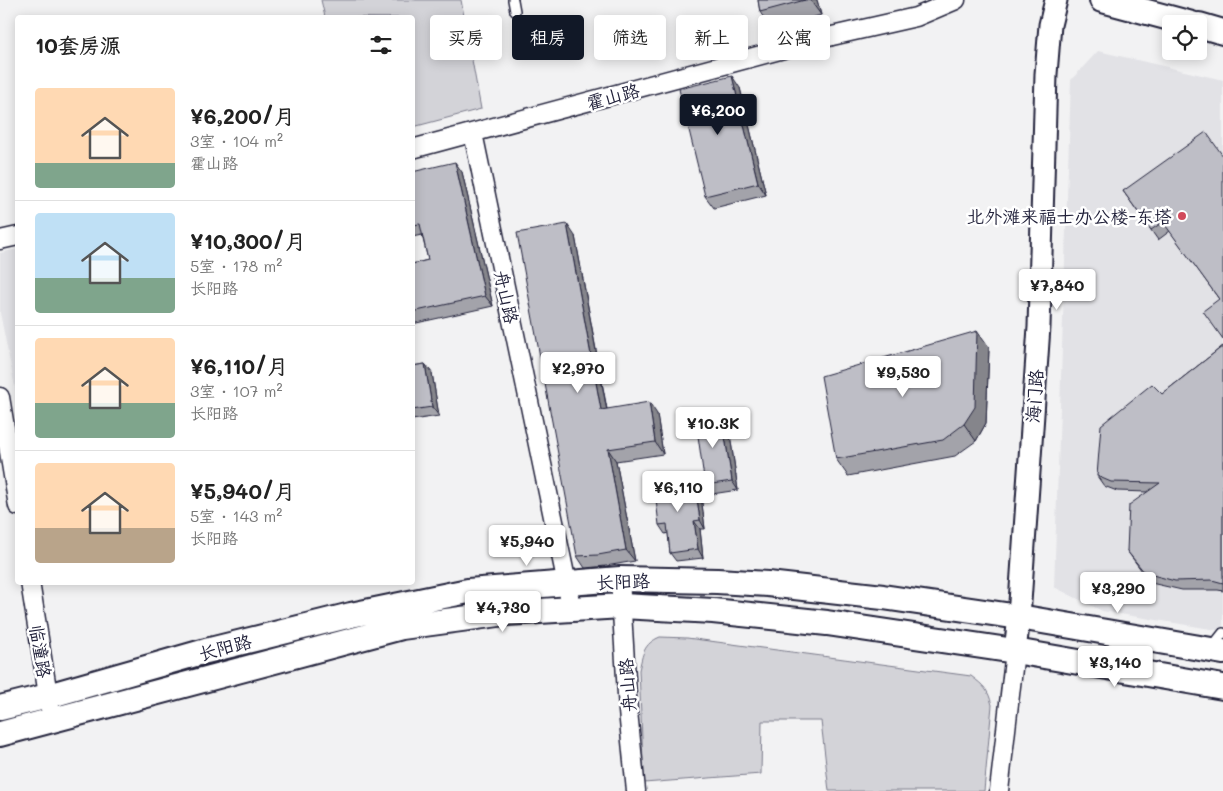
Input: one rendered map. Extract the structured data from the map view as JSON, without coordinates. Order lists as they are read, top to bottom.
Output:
{
  "streets": {
    "main road": ["长阳路"],
    "street": [
      "霍山路",
      "舟山路",
      "海门路",
      "临潼路"
    ]
  },
  "crossings": [
    ["霍山路", "舟山路"],
    ["舟山路", "长阳路"],
    ["海门路", "长阳路"],
    ["长阳路", "临潼路"]
  ],
  "places": ["北外滩来福士办公楼-东塔"],
  "page": {
    "chip": [
      "买房",
      "租房",
      "筛选",
      "新上",
      "公寓"
    ],
    "heading": "10套房源",
    "list": [
      {
        "name": "¥6,200/月",
        "note": "3室 · 104 m² · 霍山路"
      },
      {
        "name": "¥10,300/月",
        "note": "5室 · 178 m² · 长阳路"
      },
      {
        "name": "¥6,110/月",
        "note": "3室 · 107 m² · 长阳路"
      },
      {
        "name": "¥5,940/月",
        "note": "5室 · 143 m² · 长阳路"
      }
    ],
    "price": [
      "¥6,200",
      "¥7,840",
      "¥2,970",
      "¥9,530",
      "¥10.3K",
      "¥6,110",
      "¥5,940",
      "¥3,290",
      "¥4,730",
      "¥3,140"
    ]
  }
}
